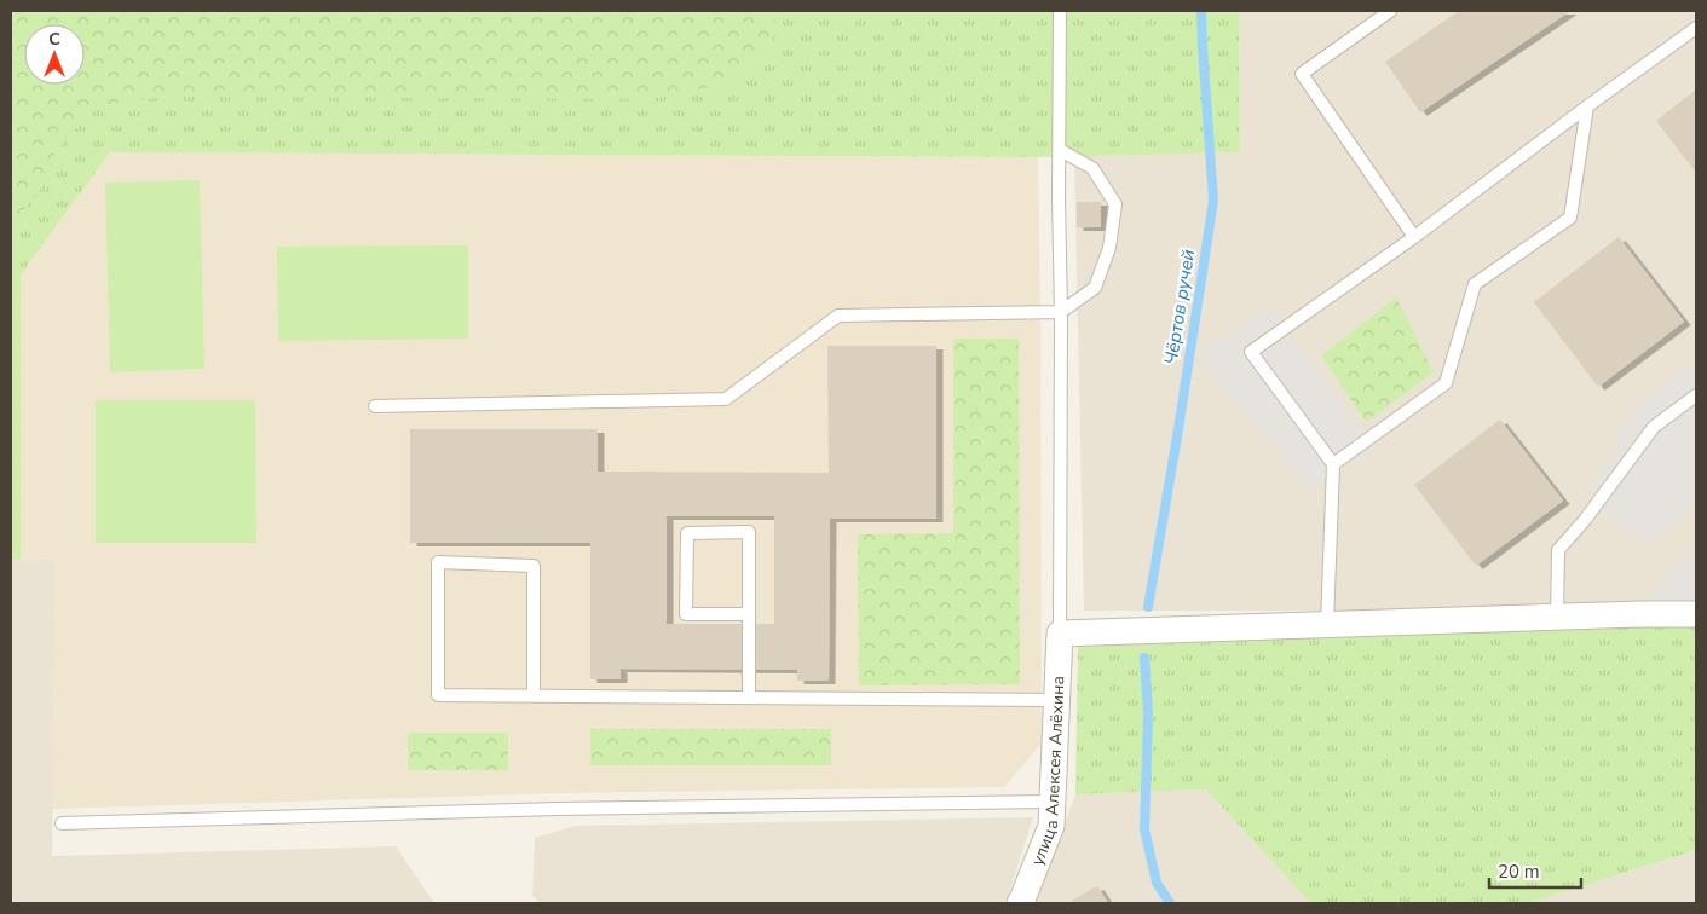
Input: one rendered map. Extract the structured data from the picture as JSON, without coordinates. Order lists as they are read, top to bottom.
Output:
{
  "streets": {
    "street": ["улица Алексея Алёхина"]
  },
  "water": ["Чёртов ручей"],
  "scale_bar": "20 m",
  "north": "top"
}
